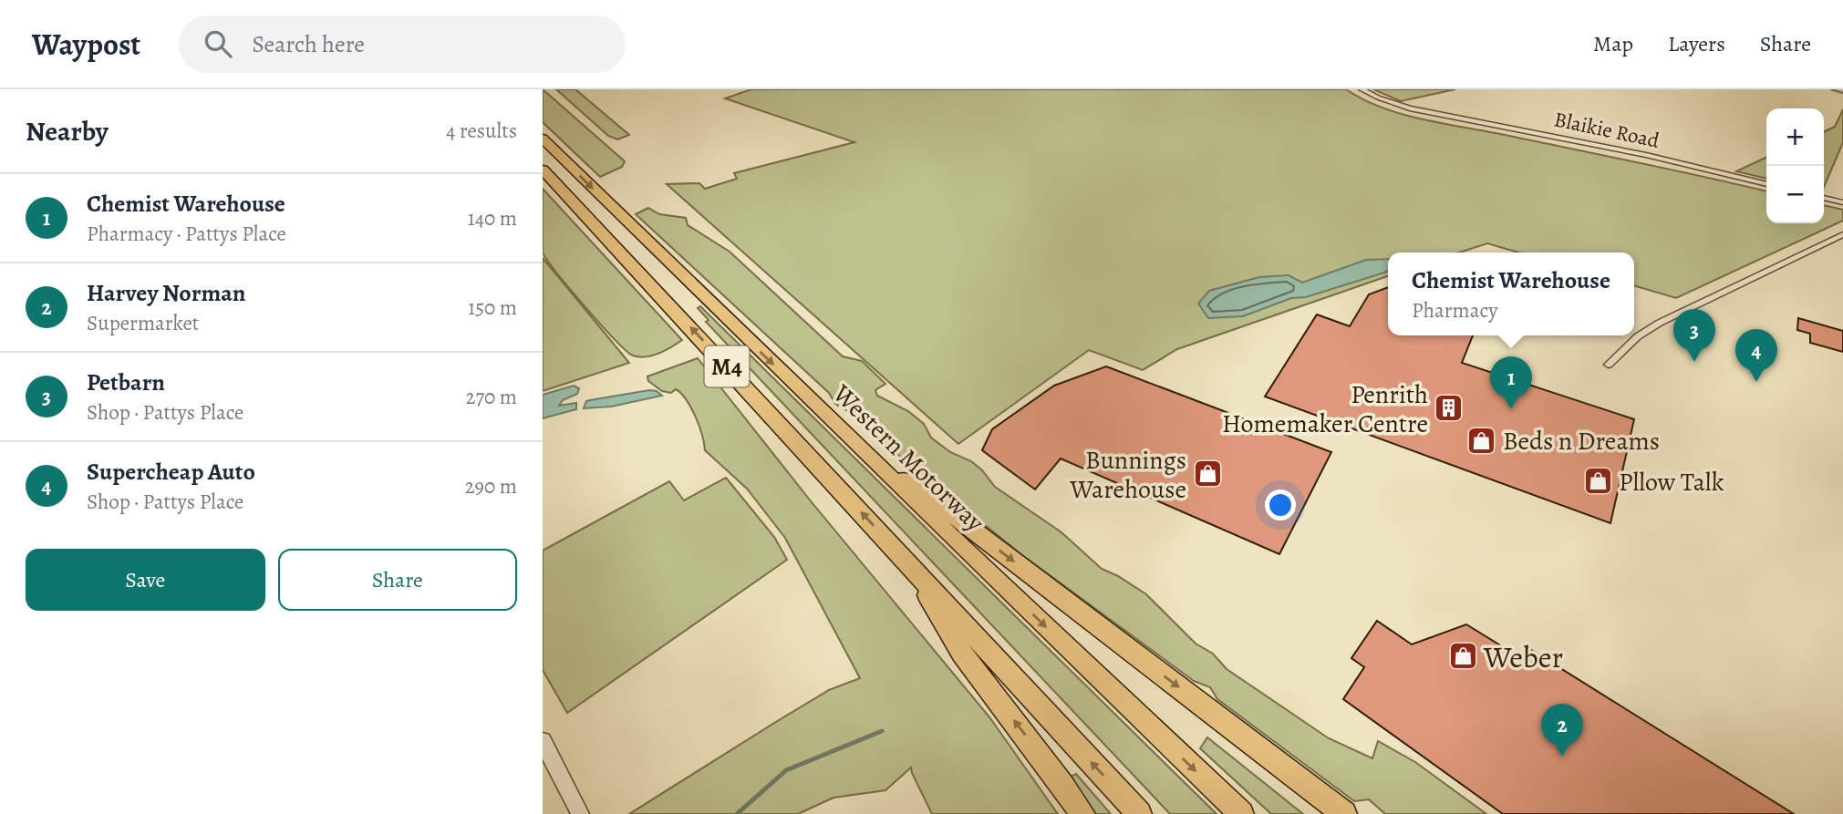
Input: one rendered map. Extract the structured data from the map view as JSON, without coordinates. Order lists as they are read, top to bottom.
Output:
{
  "streets": {
    "highway": ["M4", "Western Motorway"],
    "street": ["Blaikie Road"]
  },
  "places": {
    "building": ["Penrith Homemaker Centre"],
    "shop": [
      "Beds n Dreams",
      "Bunnings Warehouse",
      "Pllow Talk",
      "Weber"
    ]
  },
  "page": {
    "header": "Waypost",
    "search": "Search here",
    "nav": ["Map", "Layers", "Share"],
    "heading": ["Nearby", "4 results"],
    "map_buttons": ["+", "−"],
    "list": [
      {
        "mark": "1",
        "name": "Chemist Warehouse",
        "note": "Pharmacy · Pattys Place",
        "value": "140 m"
      },
      {
        "mark": "2",
        "name": "Harvey Norman",
        "note": "Supermarket",
        "value": "150 m"
      },
      {
        "mark": "3",
        "name": "Petbarn",
        "note": "Shop · Pattys Place",
        "value": "270 m"
      },
      {
        "mark": "4",
        "name": "Supercheap Auto",
        "note": "Shop · Pattys Place",
        "value": "290 m"
      }
    ],
    "popup": ["Chemist Warehouse", "Pharmacy"],
    "pins": [
      "3",
      "4",
      "1",
      "2"
    ],
    "buttons": ["Save", "Share"]
  }
}
